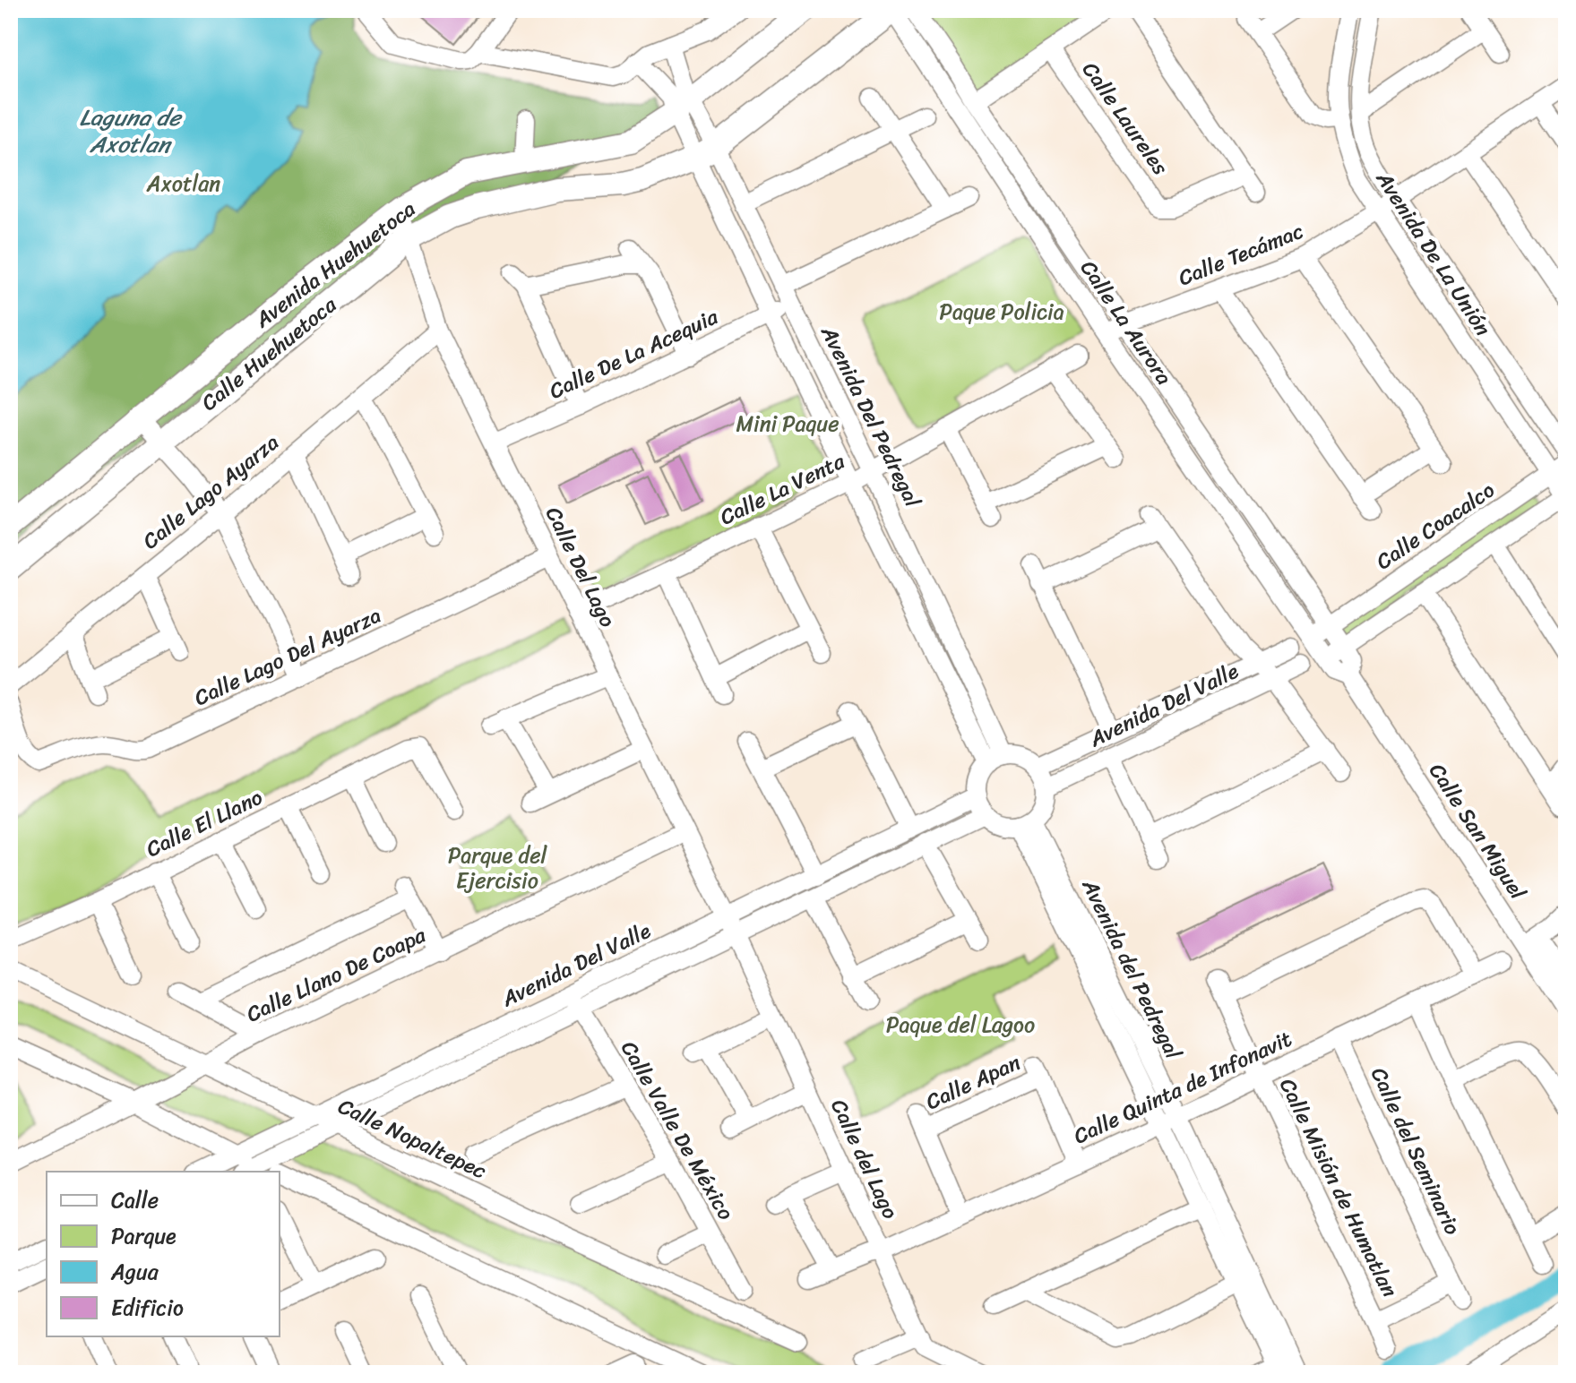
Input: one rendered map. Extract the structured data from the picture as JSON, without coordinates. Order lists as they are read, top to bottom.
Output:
{
  "streets": {
    "main road": ["Avenida Huehuetoca", "Calle Huehuetoca"],
    "street": [
      "Calle Laureles",
      "Avenida De La Unión",
      "Calle Tecámac",
      "Calle La Aurora",
      "Calle De La Acequia",
      "Avenida Del Pedregal",
      "Calle La Venta",
      "Calle Lago Ayarza",
      "Calle Coacalco",
      "Calle Del Lago",
      "Calle Lago Del Ayarza",
      "Avenida Del Valle",
      "Calle El Llano",
      "Calle San Miguel",
      "Avenida del Pedregal",
      "Calle Llano De Coapa",
      "Calle Apan",
      "Calle Quinta de Infonavit",
      "Calle Valle De México",
      "Calle Nopaltepec",
      "Calle del Seminario",
      "Calle del Lago",
      "Calle Misión de Humatlan"
    ]
  },
  "crossings": [
    ["Avenida De La Unión", "Calle Tecámac"],
    ["Avenida De La Unión", "Calle Coacalco"],
    ["Calle Tecámac", "Calle La Aurora"],
    ["Avenida Huehuetoca", "Avenida Del Pedregal"],
    ["Avenida Huehuetoca", "Calle Del Lago"],
    ["Calle La Aurora", "Calle Coacalco"],
    ["Calle La Aurora", "Calle San Miguel"],
    ["Calle Huehuetoca", "Avenida Del Pedregal"],
    ["Calle Huehuetoca", "Calle Del Lago"],
    ["Calle De La Acequia", "Avenida Del Pedregal"],
    ["Calle De La Acequia", "Calle Del Lago"],
    ["Avenida Del Pedregal", "Calle La Venta"],
    ["Avenida Del Pedregal", "Avenida Del Valle"],
    ["Avenida Del Pedregal", "Avenida del Pedregal"],
    ["Calle La Venta", "Calle Del Lago"],
    ["Calle Lago Ayarza", "Calle Del Lago"],
    ["Calle Del Lago", "Calle Lago Del Ayarza"],
    ["Calle Del Lago", "Avenida Del Valle"],
    ["Calle Del Lago", "Calle Llano De Coapa"],
    ["Calle Del Lago", "Calle del Lago"],
    ["Avenida Del Valle", "Avenida del Pedregal"],
    ["Avenida Del Valle", "Calle Valle De México"],
    ["Avenida Del Valle", "Calle Nopaltepec"],
    ["Avenida Del Valle", "Calle del Lago"],
    ["Avenida del Pedregal", "Calle Quinta de Infonavit"],
    ["Calle Llano De Coapa", "Calle Nopaltepec"],
    ["Calle Apan", "Calle Quinta de Infonavit"],
    ["Calle Quinta de Infonavit", "Calle del Seminario"],
    ["Calle Quinta de Infonavit", "Calle del Lago"],
    ["Calle Quinta de Infonavit", "Calle Misión de Humatlan"]
  ],
  "water": ["Laguna de Axotlan"],
  "parks": [
    "Axotlan",
    "Paque Policia",
    "Mini Paque",
    "Parque del Ejercisio",
    "Paque del Lagoo"
  ],
  "legend": [
    "Calle",
    "Parque",
    "Agua",
    "Edificio"
  ]
}
